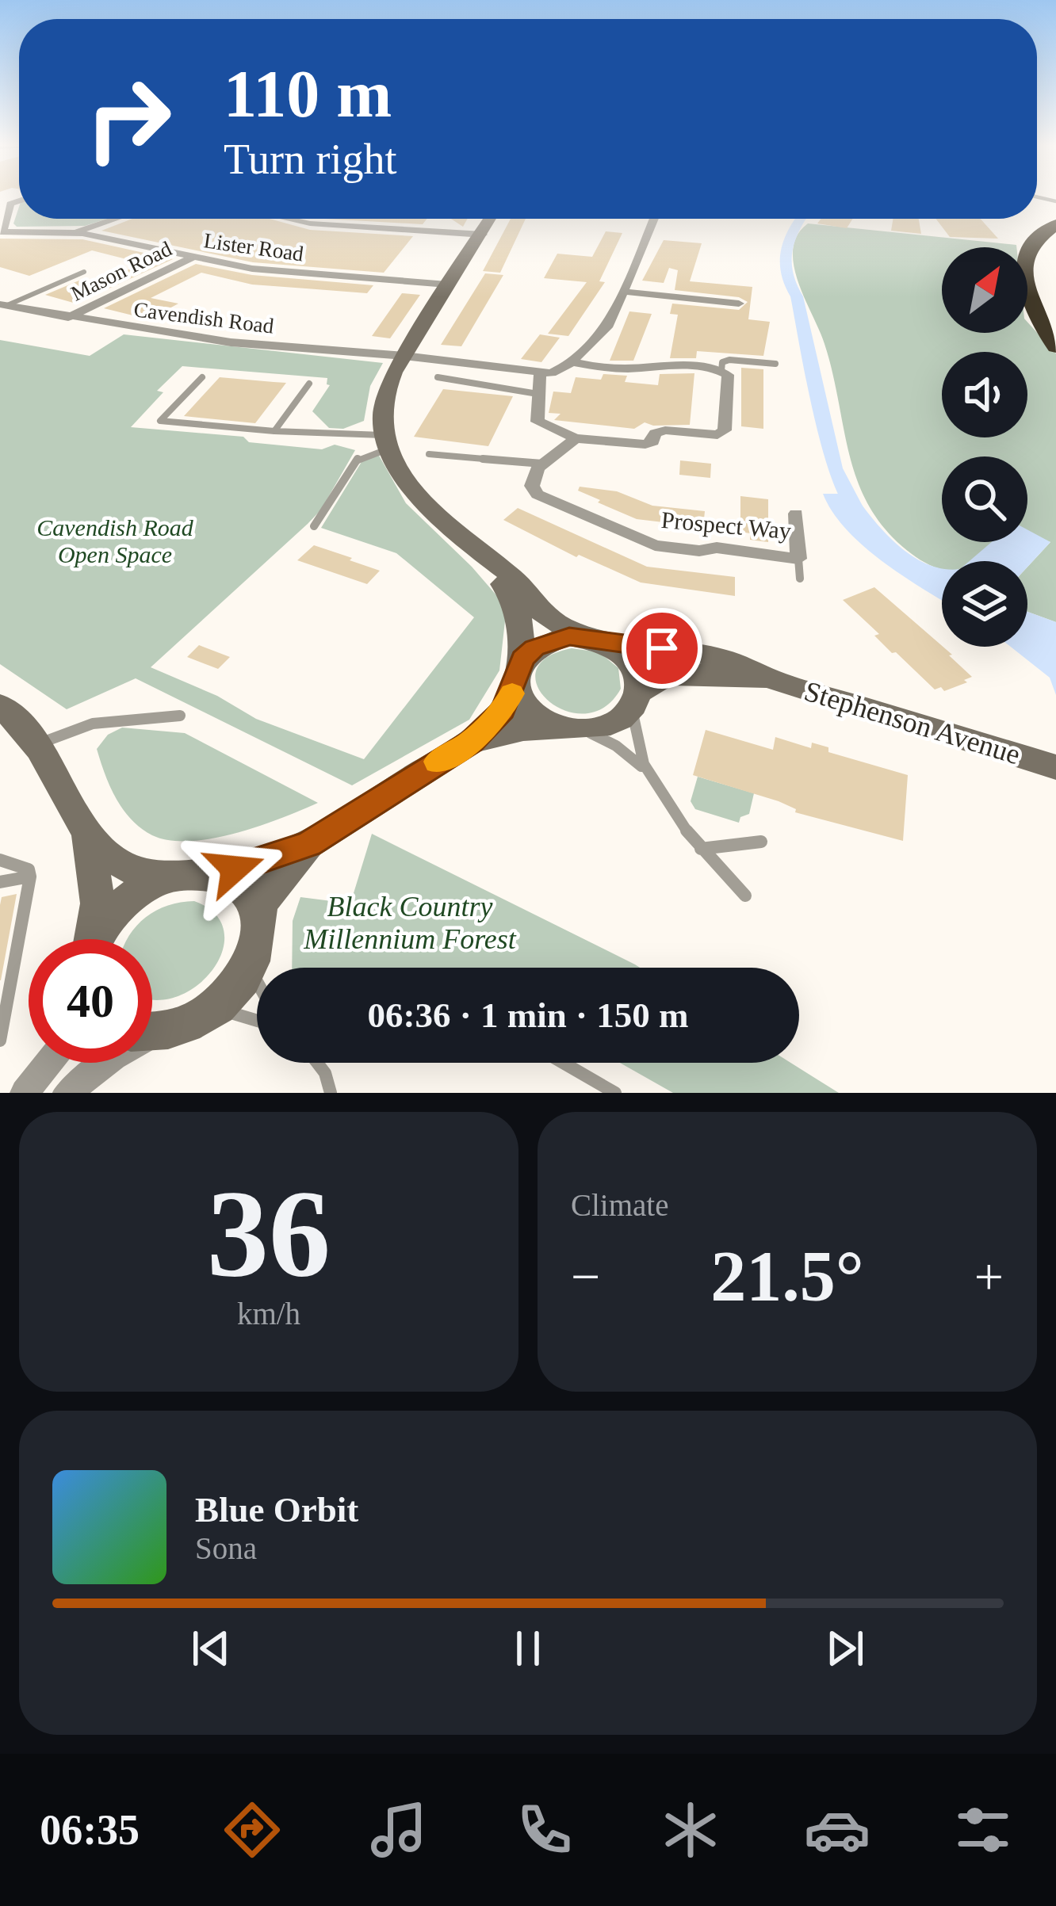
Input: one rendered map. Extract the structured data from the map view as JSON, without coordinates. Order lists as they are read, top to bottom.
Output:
{
  "streets": {
    "street": [
      "Lister Road",
      "Mason Road",
      "Cavendish Road",
      "Prospect Way",
      "Stephenson Avenue"
    ]
  },
  "crossings": [
    ["Lister Road", "Mason Road"],
    ["Mason Road", "Cavendish Road"]
  ],
  "parks": ["Cavendish Road Open Space", "Black Country Millennium Forest"],
  "north": "top right",
  "page": {
    "turn": ["110 m", "Turn right"],
    "limit": "40",
    "trip": "06:36 · 1 min · 150 m",
    "tile": [
      ["36", "km/h"],
      "Climate"
    ],
    "heat": ["−", "21.5°", "+"],
    "song": ["Blue Orbit", "Sona"],
    "tabs": "06:35"
  }
}
